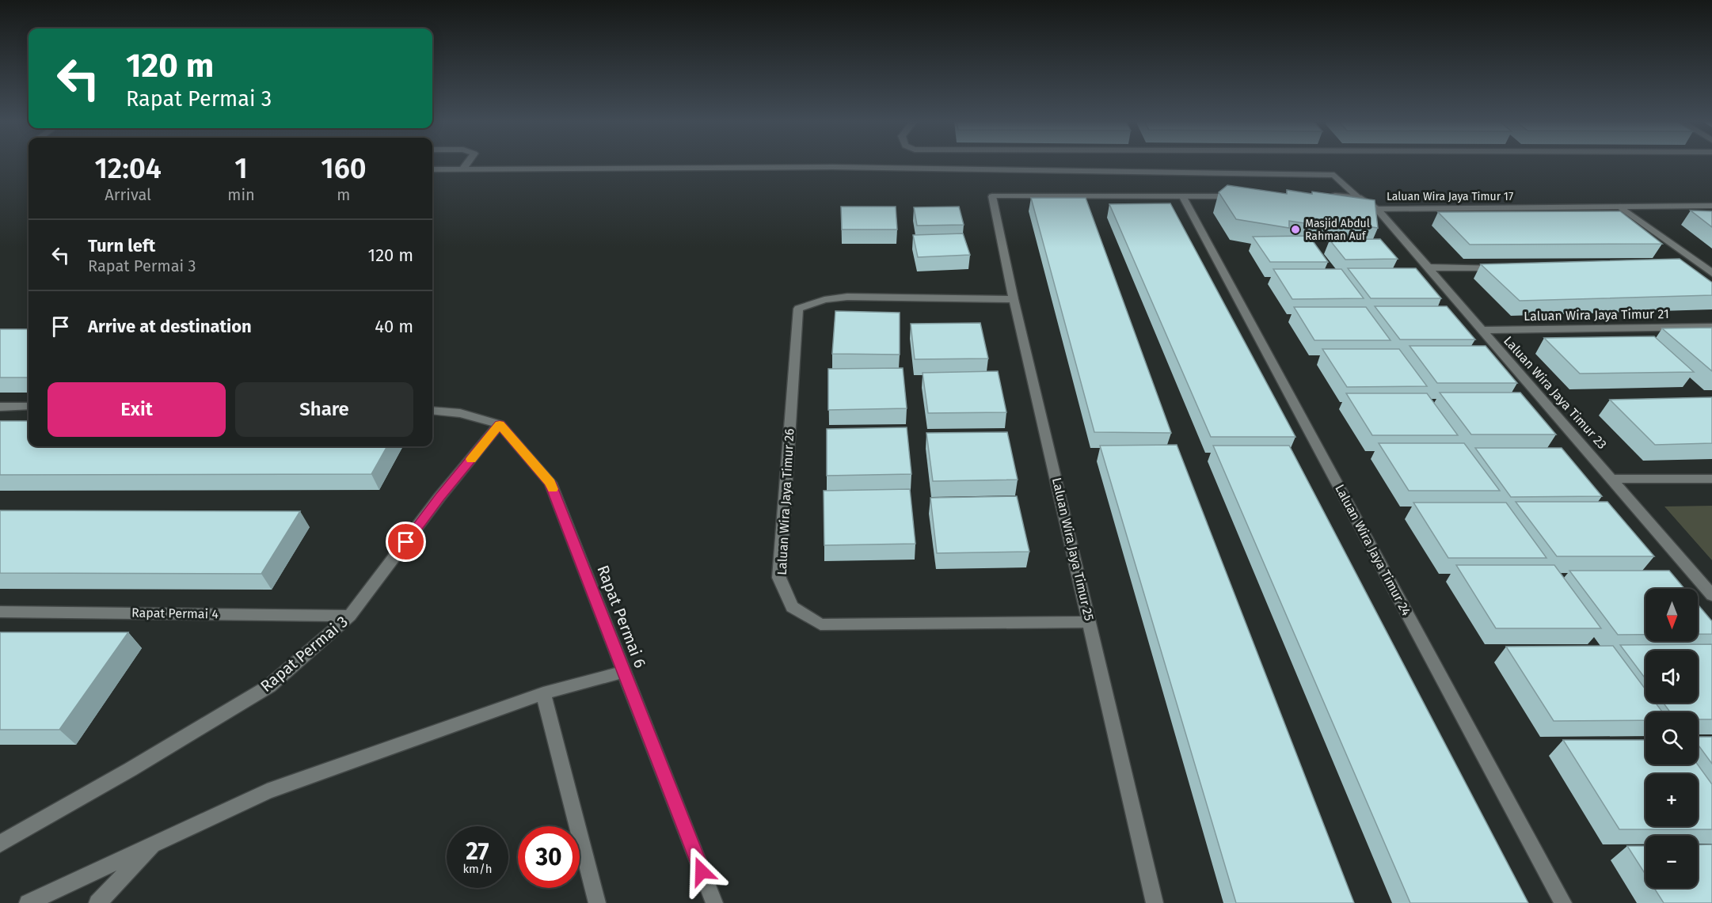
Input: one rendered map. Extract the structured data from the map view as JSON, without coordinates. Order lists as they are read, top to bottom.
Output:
{
  "streets": {
    "street": [
      "Laluan Wira Jaya Timur 17",
      "Laluan Wira Jaya Timur 21",
      "Laluan Wira Jaya Timur 23",
      "Laluan Wira Jaya Timur 26",
      "Laluan Wira Jaya Timur 25",
      "Laluan Wira Jaya Timur 24",
      "Rapat Permai 4",
      "Rapat Permai 6",
      "Rapat Permai 3"
    ]
  },
  "crossings": [
    ["Laluan Wira Jaya Timur 17", "Laluan Wira Jaya Timur 23"],
    ["Laluan Wira Jaya Timur 21", "Laluan Wira Jaya Timur 23"],
    ["Laluan Wira Jaya Timur 26", "Laluan Wira Jaya Timur 25"],
    ["Laluan Wira Jaya Timur 25", "Laluan Wira Jaya Timur 24"],
    ["Rapat Permai 4", "Rapat Permai 3"],
    ["Rapat Permai 6", "Rapat Permai 3"]
  ],
  "places": ["Masjid Abdul Rahman Auf"],
  "north": "bottom",
  "page": {
    "turn": ["120 m", "Rapat Permai 3"],
    "eta": [
      "12:04",
      "Arrival",
      "1",
      "min",
      "160",
      "m"
    ],
    "list": [
      {
        "name": "Turn left",
        "note": "Rapat Permai 3",
        "value": "120 m"
      },
      {
        "name": "Arrive at destination",
        "value": "40 m"
      }
    ],
    "buttons": ["Exit", "Share"],
    "map_buttons": ["+", "−"],
    "speed": "27 km/h",
    "limit": "30"
  }
}
